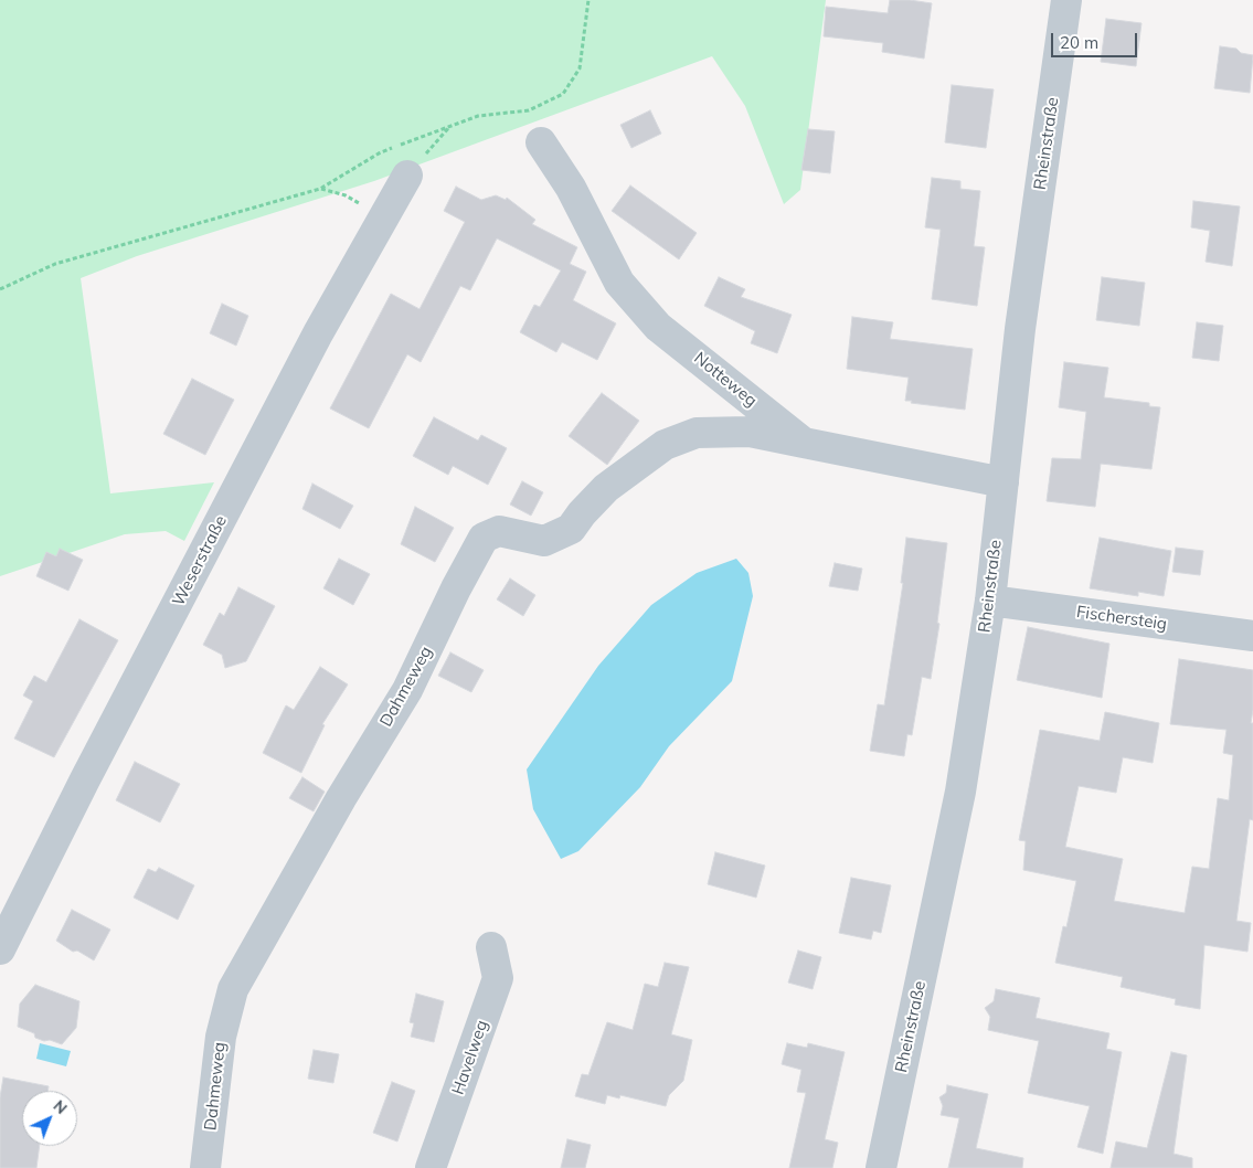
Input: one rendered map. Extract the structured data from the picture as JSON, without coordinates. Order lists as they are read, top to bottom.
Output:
{
  "streets": {
    "street": [
      "Rheinstraße",
      "Notteweg",
      "Weserstraße",
      "Fischersteig",
      "Dahmeweg",
      "Havelweg"
    ]
  },
  "crossings": [
    ["Rheinstraße", "Notteweg"],
    ["Rheinstraße", "Fischersteig"],
    ["Notteweg", "Dahmeweg"]
  ],
  "scale_bar": "20 m",
  "north": "top right"
}
